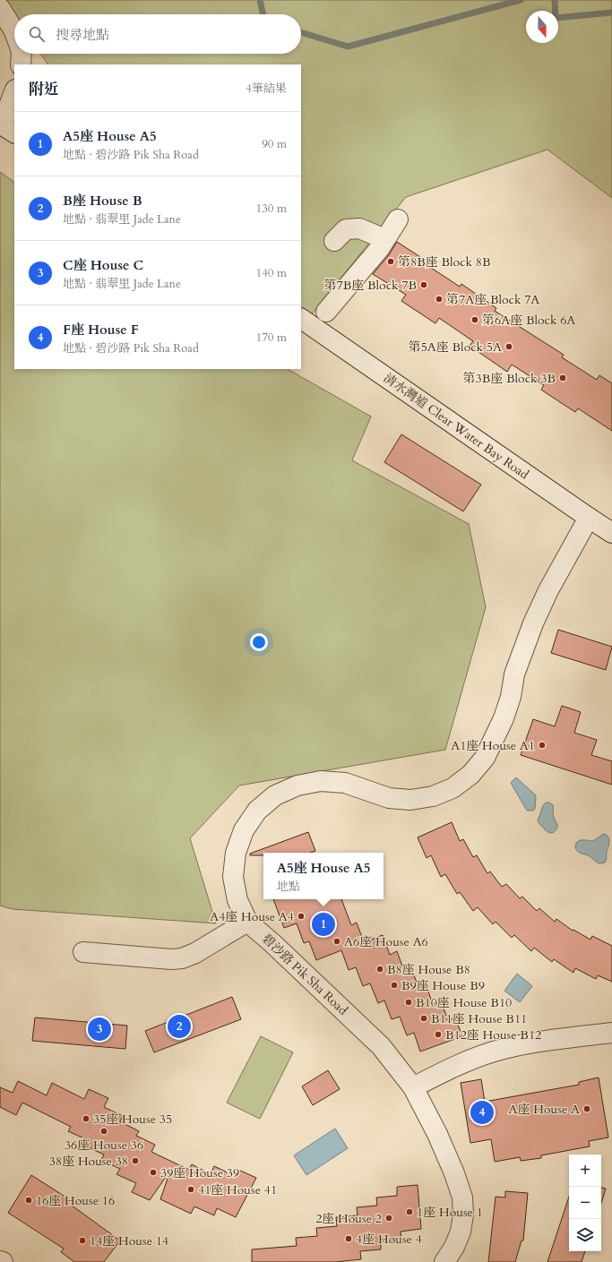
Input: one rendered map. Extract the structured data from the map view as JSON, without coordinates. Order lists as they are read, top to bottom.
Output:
{
  "streets": {
    "street": ["清水灣道 Clear Water Bay Road", "碧沙路 Pik Sha Road"]
  },
  "crossings": [
    ["清水灣道 Clear Water Bay Road", "碧沙路 Pik Sha Road"]
  ],
  "places": [
    "第8B座 Block 8B",
    "第7B座 Block 7B",
    "第7A座 Block 7A",
    "第6A座 Block 6A",
    "第5A座 Block 5A",
    "第3B座 Block 3B",
    "A1座 House A1",
    "A4座 House A4",
    "A6座 House A6",
    "B8座 House B8",
    "B9座 House B9",
    "B10座 House B10",
    "B11座 House B11",
    "B12座 House B12",
    "A座 House A",
    "35座 House 35",
    "36座 House 36",
    "38座 House 38",
    "39座 House 39",
    "41座 House 41",
    "16座 House 16",
    "1座 House 1",
    "2座 House 2",
    "4座 House 4",
    "14座 House 14"
  ],
  "north": "bottom",
  "page": {
    "search": "搜尋地點",
    "heading": ["附近", "4筆結果"],
    "list": [
      {
        "mark": "1",
        "name": "A5座 House A5",
        "note": "地點 · 碧沙路 Pik Sha Road",
        "value": "90 m"
      },
      {
        "mark": "2",
        "name": "B座 House B",
        "note": "地點 · 翡翠里 Jade Lane",
        "value": "130 m"
      },
      {
        "mark": "3",
        "name": "C座 House C",
        "note": "地點 · 翡翠里 Jade Lane",
        "value": "140 m"
      },
      {
        "mark": "4",
        "name": "F座 House F",
        "note": "地點 · 碧沙路 Pik Sha Road",
        "value": "170 m"
      }
    ],
    "popup": ["A5座 House A5", "地點"],
    "pins": [
      "1",
      "2",
      "3",
      "4"
    ],
    "map_buttons": ["+", "−"]
  }
}
